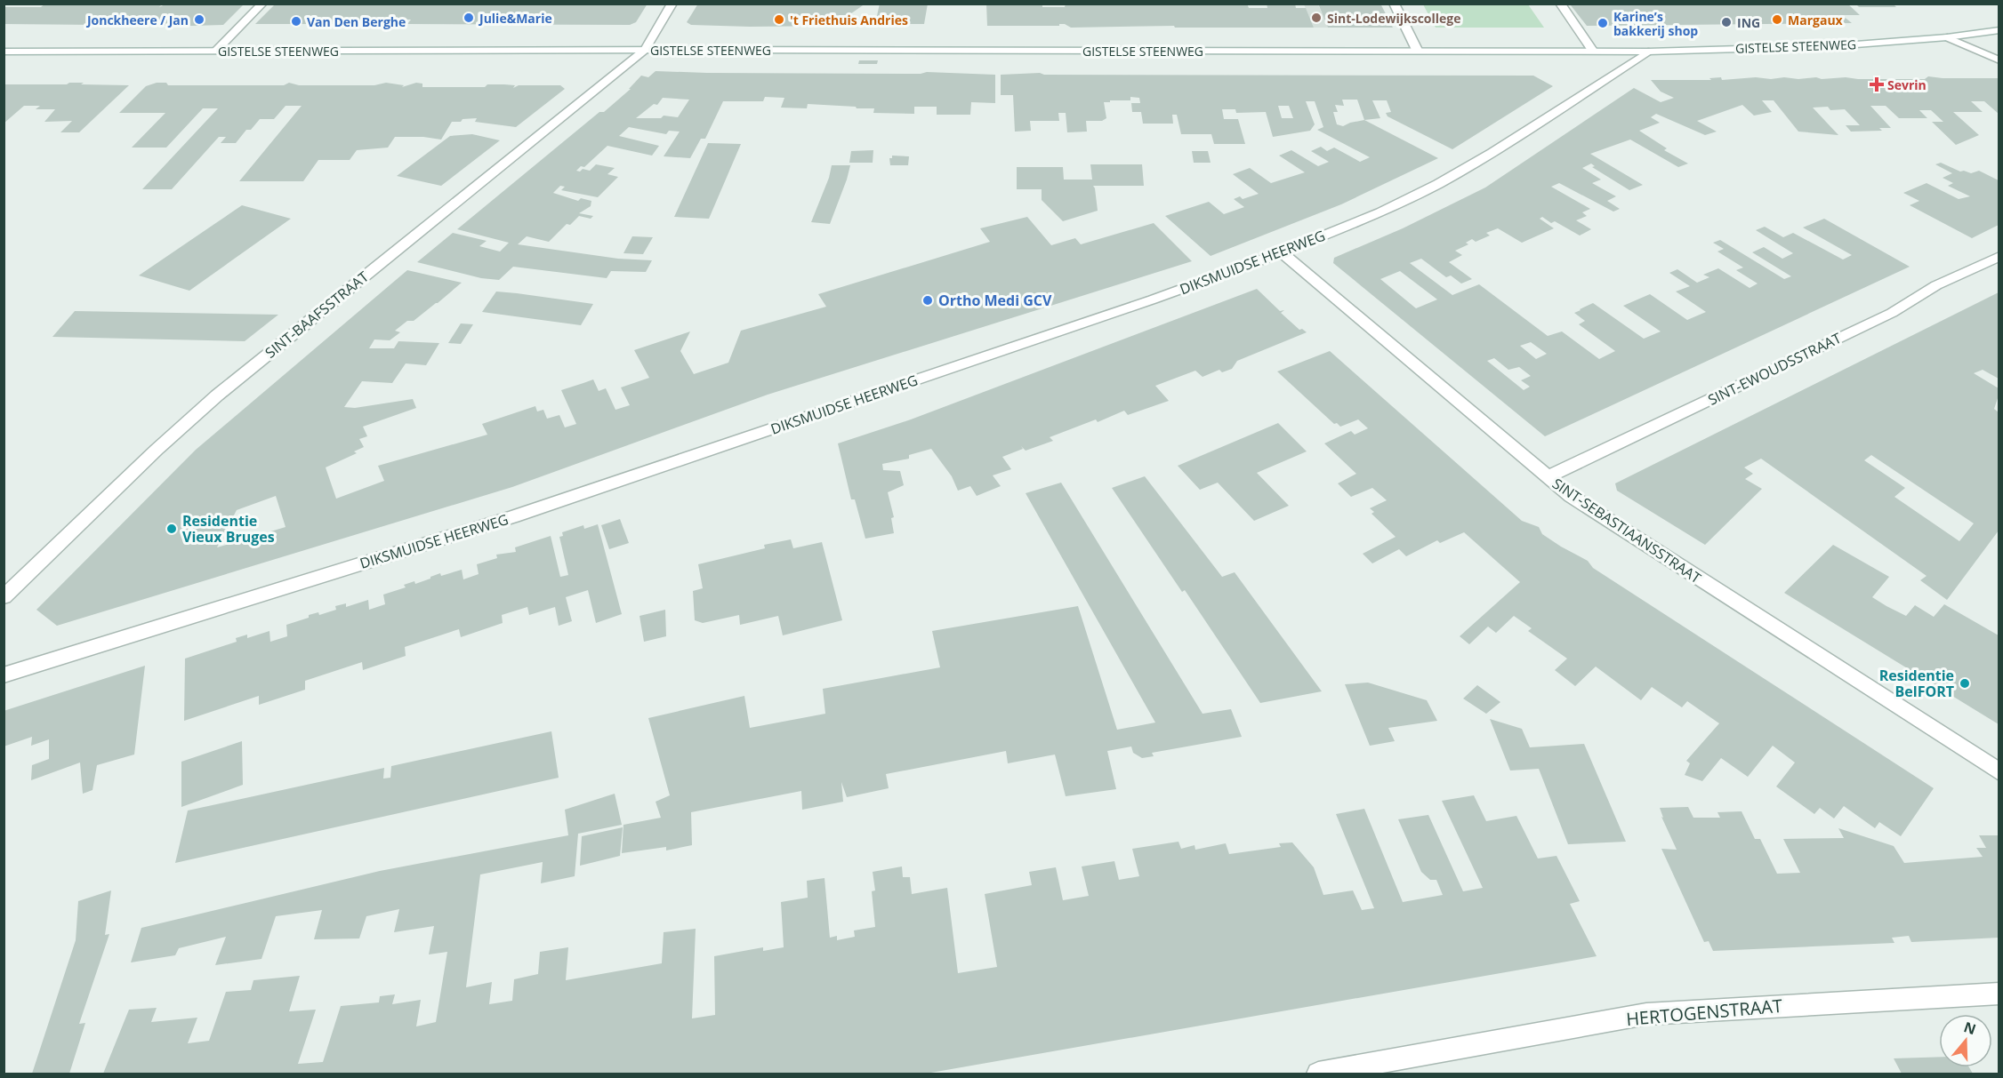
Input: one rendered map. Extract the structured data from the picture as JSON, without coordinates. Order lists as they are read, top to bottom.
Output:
{
  "streets": {
    "street": [
      "GISTELSE STEENWEG",
      "DIKSMUIDSE HEERWEG",
      "SINT-BAAFSSTRAAT",
      "SINT-EWOUDSSTRAAT",
      "SINT-SEBASTIAANSSTRAAT",
      "HERTOGENSTRAAT"
    ]
  },
  "crossings": [
    ["GISTELSE STEENWEG", "DIKSMUIDSE HEERWEG"],
    ["GISTELSE STEENWEG", "SINT-BAAFSSTRAAT"],
    ["DIKSMUIDSE HEERWEG", "SINT-SEBASTIAANSSTRAAT"],
    ["SINT-EWOUDSSTRAAT", "SINT-SEBASTIAANSSTRAAT"]
  ],
  "places": {
    "other": [
      "Julie&Marie",
      "Sint-Lodewijkscollege",
      "Jonckheere / Jan",
      "'t Friethuis Andries",
      "Margaux",
      "Van Den Berghe",
      "ING",
      "Karine’s bakkerij shop",
      "Ortho Medi GCV",
      "Residentie Vieux Bruges",
      "Residentie BelFORT"
    ],
    "health": ["Sevrin"]
  },
  "north": "top"
}
